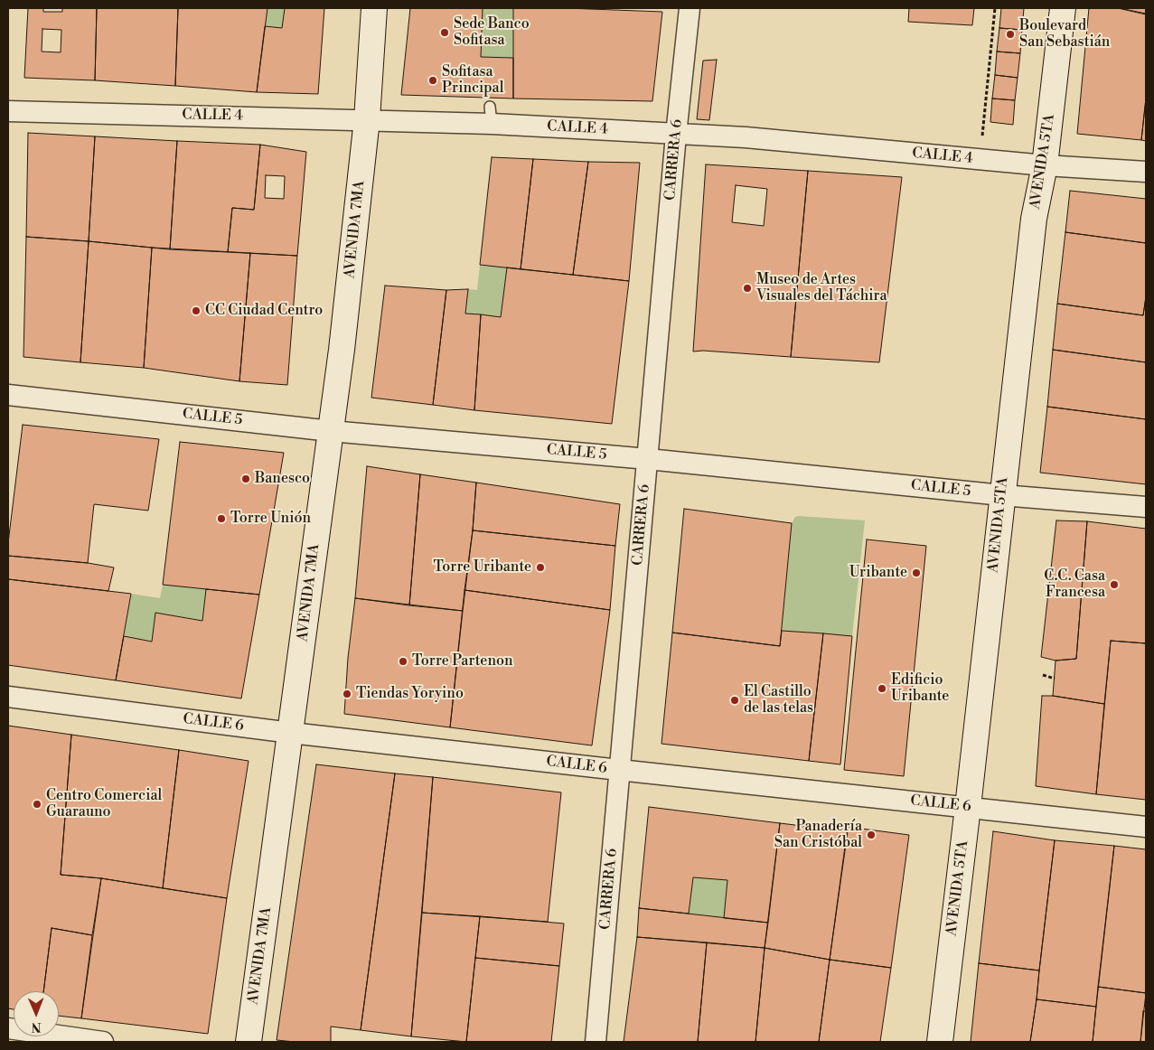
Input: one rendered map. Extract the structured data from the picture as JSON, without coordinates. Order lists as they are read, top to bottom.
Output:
{
  "streets": {
    "street": [
      "CALLE 4",
      "CARRERA 6",
      "AVENIDA 5TA",
      "AVENIDA 7MA",
      "CALLE 5",
      "CALLE 6"
    ]
  },
  "crossings": [
    ["CALLE 4", "CARRERA 6"],
    ["CALLE 4", "AVENIDA 5TA"],
    ["CALLE 4", "AVENIDA 7MA"],
    ["CARRERA 6", "CALLE 5"],
    ["CARRERA 6", "CALLE 6"],
    ["AVENIDA 5TA", "CALLE 5"],
    ["AVENIDA 5TA", "CALLE 6"],
    ["AVENIDA 7MA", "CALLE 5"],
    ["AVENIDA 7MA", "CALLE 6"]
  ],
  "places": [
    "Sede Banco Sofitasa",
    "Boulevard San Sebastián",
    "Sofitasa Principal",
    "Museo de Artes Visuales del Táchira",
    "CC Ciudad Centro",
    "Banesco",
    "Torre Unión",
    "Torre Uribante",
    "Uribante",
    "C.C. Casa Francesa",
    "Torre Partenon",
    "Edificio Uribante",
    "Tiendas Yoryino",
    "El Castillo de las telas",
    "Centro Comercial Guarauno",
    "Panadería San Cristóbal"
  ],
  "north": "bottom"
}
